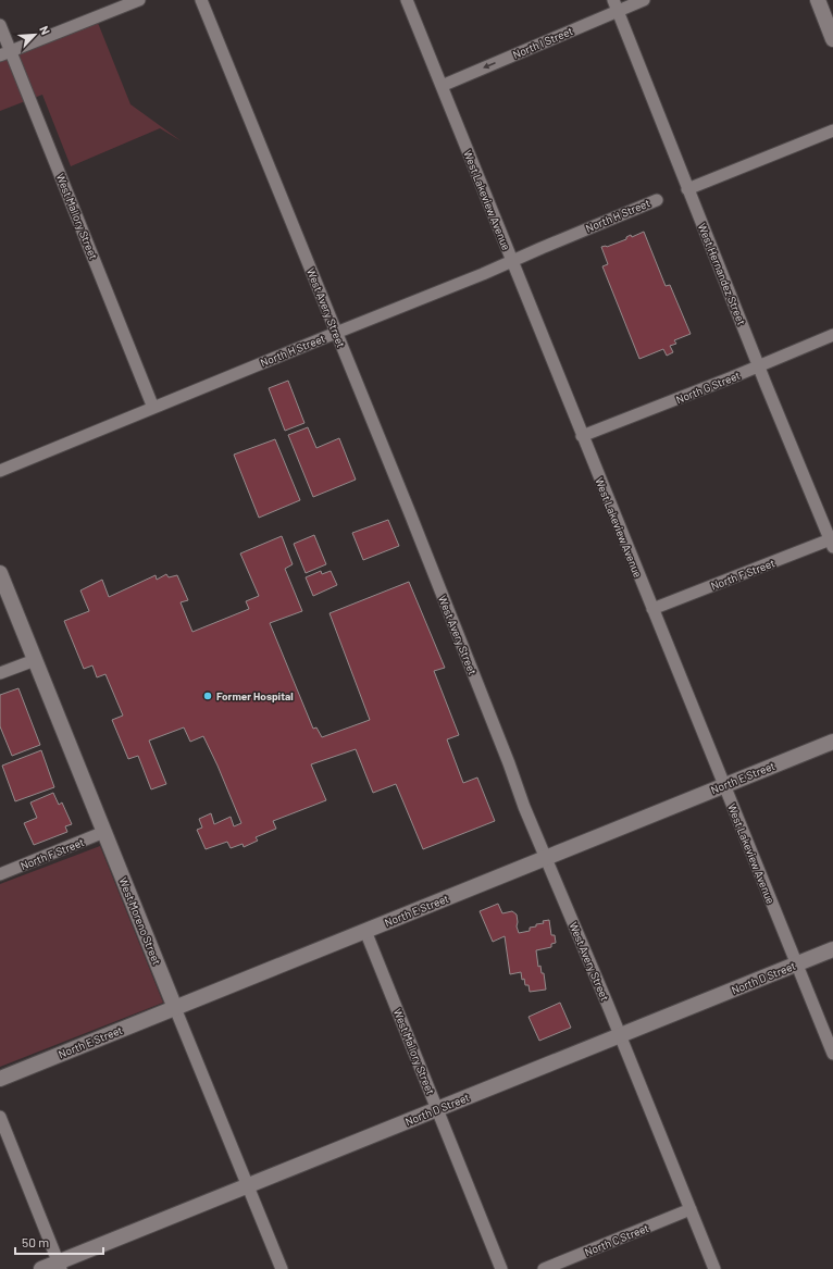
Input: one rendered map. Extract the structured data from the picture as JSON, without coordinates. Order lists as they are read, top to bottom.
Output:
{
  "streets": {
    "street": [
      "North I Street",
      "West Lakeview Avenue",
      "North H Street",
      "West Mallory Street",
      "West Hernandez Street",
      "West Avery Street",
      "North G Street",
      "North F Street",
      "North E Street",
      "West Moreno Street",
      "North D Street",
      "North C Street"
    ]
  },
  "crossings": [
    ["North I Street", "West Lakeview Avenue"],
    ["North I Street", "West Hernandez Street"],
    ["West Lakeview Avenue", "North H Street"],
    ["West Lakeview Avenue", "North G Street"],
    ["West Lakeview Avenue", "North F Street"],
    ["West Lakeview Avenue", "North E Street"],
    ["West Lakeview Avenue", "North D Street"],
    ["North H Street", "West Mallory Street"],
    ["North H Street", "West Avery Street"],
    ["West Mallory Street", "North E Street"],
    ["West Mallory Street", "North D Street"],
    ["West Hernandez Street", "North G Street"],
    ["West Hernandez Street", "North F Street"],
    ["West Avery Street", "North E Street"],
    ["West Avery Street", "North D Street"],
    ["West Avery Street", "North C Street"],
    ["North F Street", "West Moreno Street"],
    ["North E Street", "West Moreno Street"],
    ["West Moreno Street", "North D Street"]
  ],
  "one_way": ["North I Street"],
  "places": ["Former Hospital"],
  "scale_bar": "50 m",
  "north": "top right"
}
